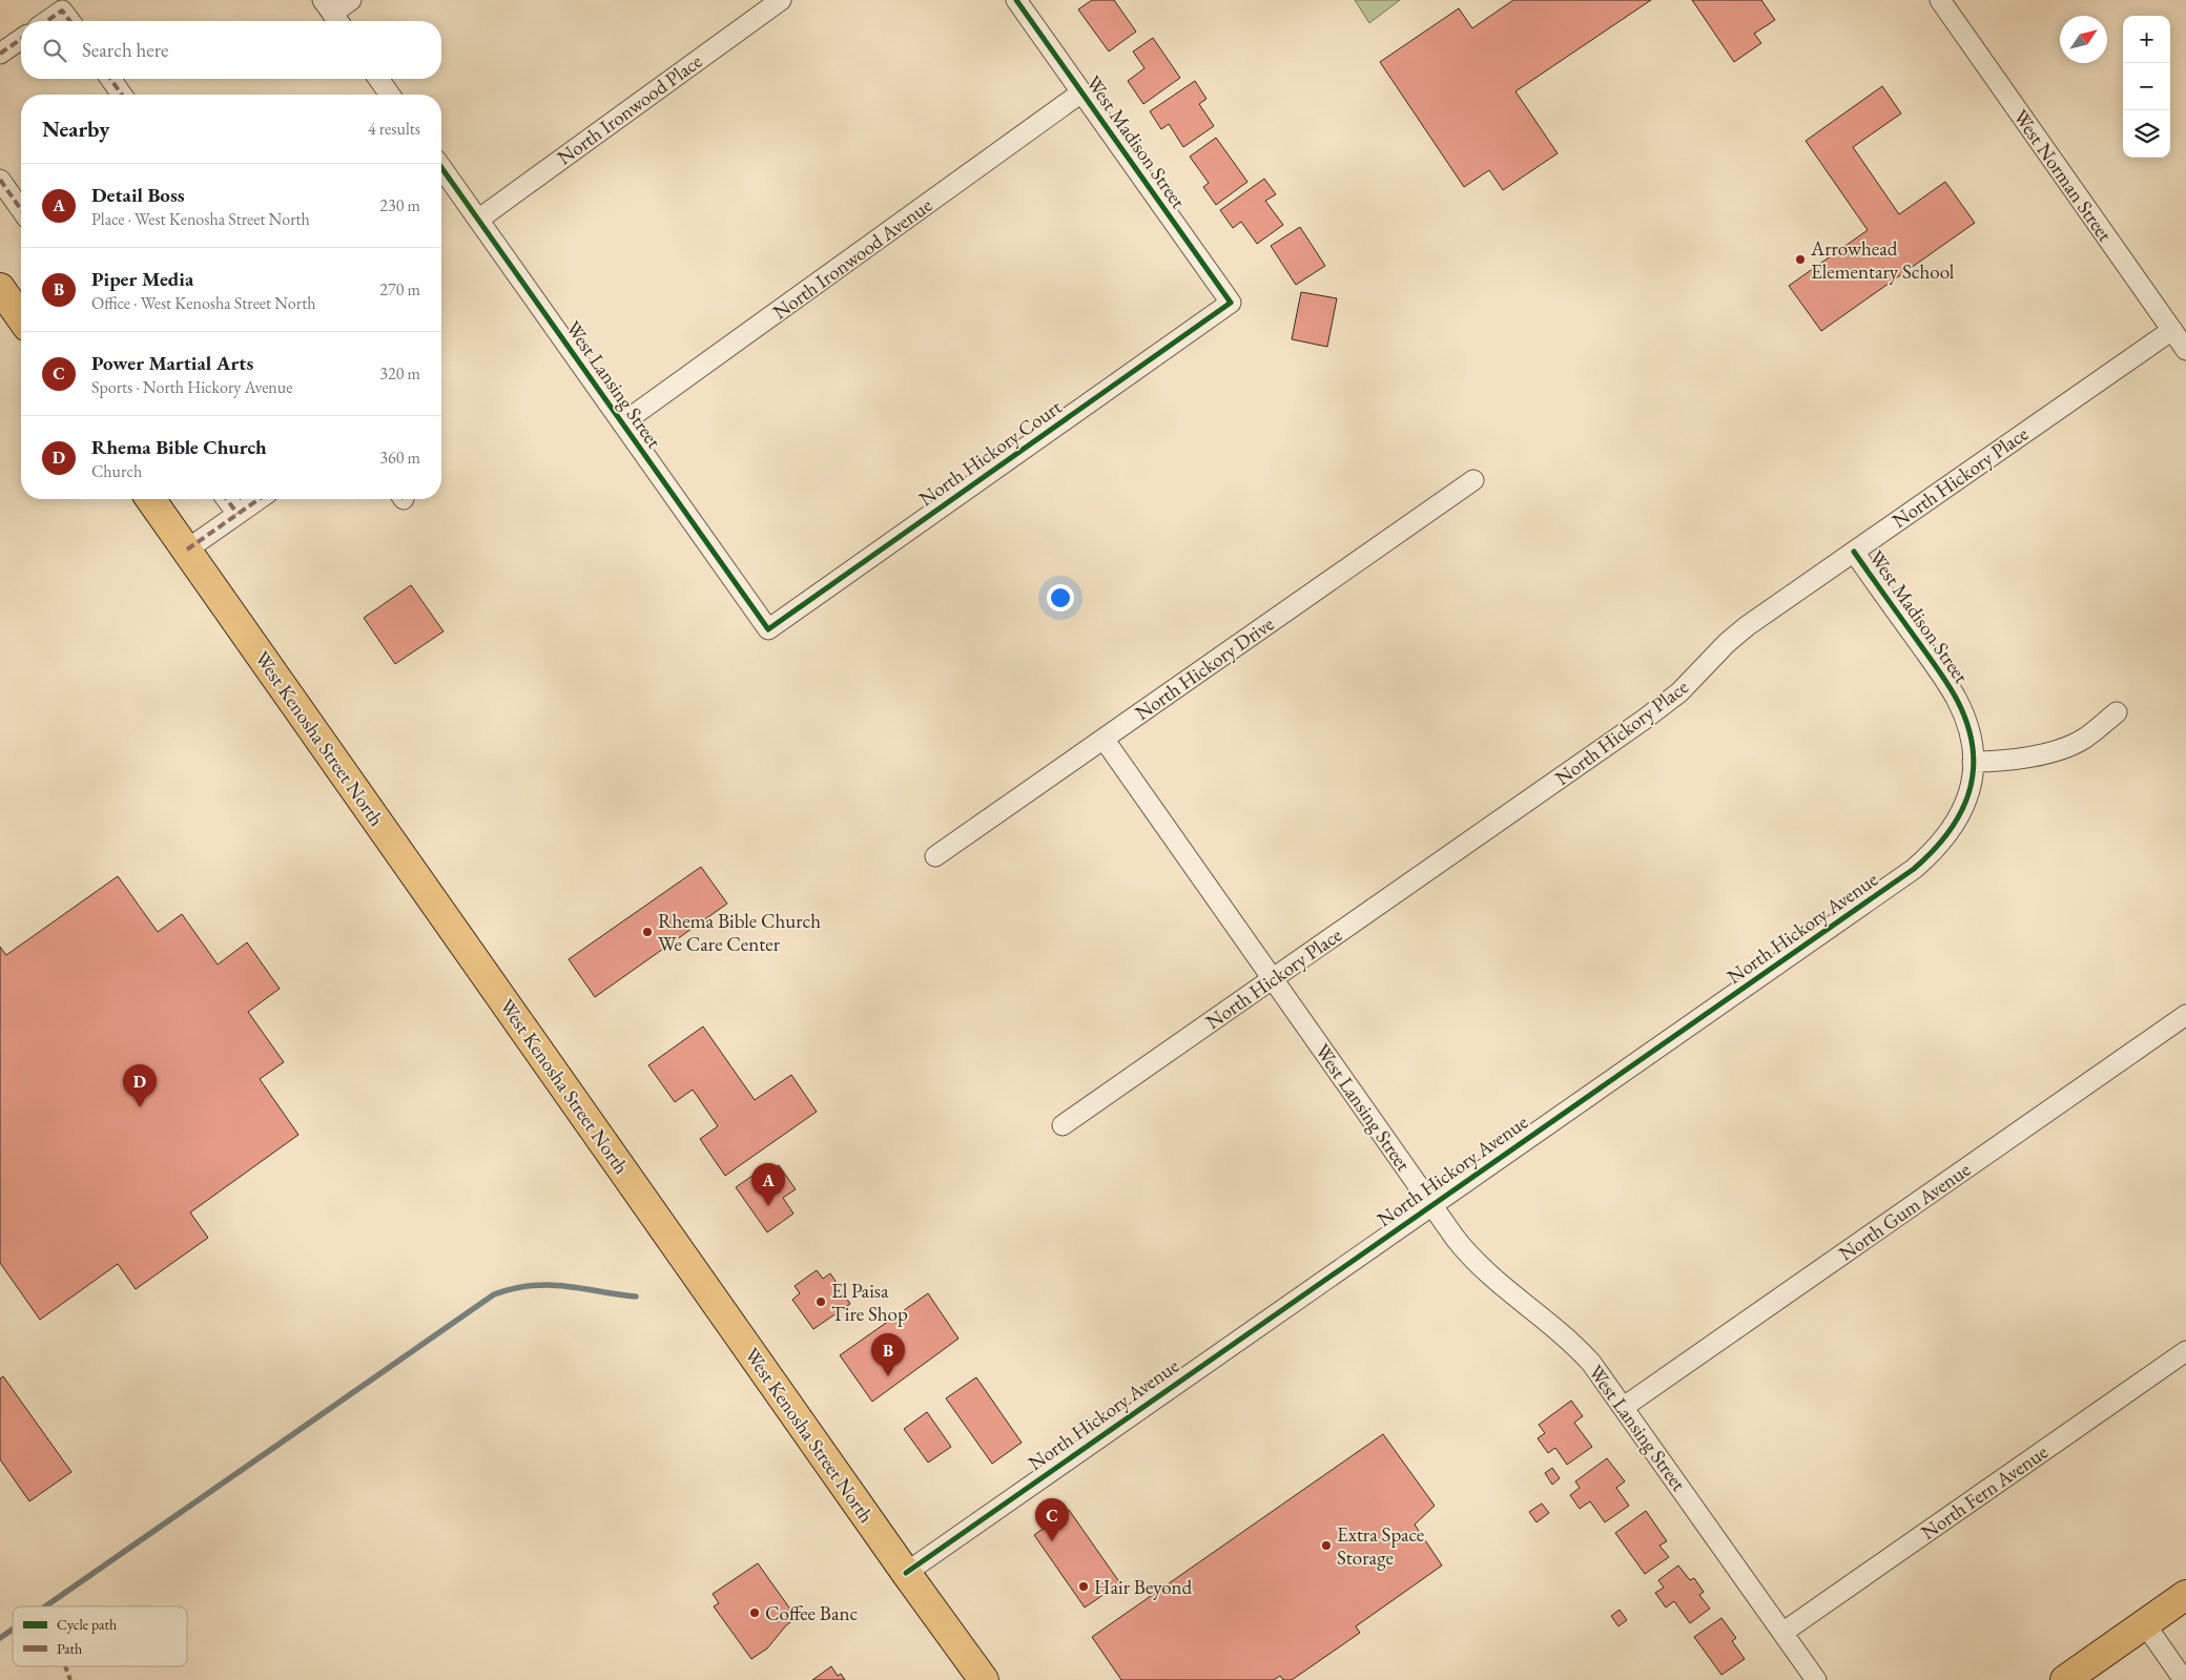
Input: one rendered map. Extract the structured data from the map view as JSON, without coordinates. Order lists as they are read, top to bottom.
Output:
{
  "streets": {
    "main road": ["West Kenosha Street North"],
    "street": [
      "North Ironwood Place",
      "West Madison Street",
      "West Norman Street",
      "North Ironwood Avenue",
      "West Lansing Street",
      "North Hickory Court",
      "North Hickory Place",
      "North Hickory Drive",
      "North Hickory Avenue",
      "North Gum Avenue",
      "North Fern Avenue"
    ]
  },
  "crossings": [
    ["North Ironwood Place", "West Lansing Street"],
    ["West Madison Street", "North Ironwood Avenue"],
    ["West Madison Street", "North Hickory Court"],
    ["West Madison Street", "North Hickory Place"],
    ["West Madison Street", "North Hickory Avenue"],
    ["West Norman Street", "North Hickory Place"],
    ["North Ironwood Avenue", "West Lansing Street"],
    ["West Lansing Street", "North Hickory Court"],
    ["West Lansing Street", "North Hickory Place"],
    ["West Lansing Street", "North Hickory Drive"],
    ["West Lansing Street", "North Hickory Avenue"],
    ["West Lansing Street", "North Gum Avenue"],
    ["West Lansing Street", "North Fern Avenue"],
    ["West Kenosha Street North", "North Hickory Avenue"]
  ],
  "places": [
    "Arrowhead Elementary School",
    "Rhema Bible Church We Care Center",
    "El Paisa Tire Shop",
    "Extra Space Storage",
    "Hair Beyond",
    "Coffee Banc"
  ],
  "legend": ["Cycle path", "Path"],
  "north": "top right",
  "page": {
    "map_buttons": ["+", "−"],
    "search": "Search here",
    "heading": ["Nearby", "4 results"],
    "list": [
      {
        "mark": "A",
        "name": "Detail Boss",
        "note": "Place · West Kenosha Street North",
        "value": "230 m"
      },
      {
        "mark": "B",
        "name": "Piper Media",
        "note": "Office · West Kenosha Street North",
        "value": "270 m"
      },
      {
        "mark": "C",
        "name": "Power Martial Arts",
        "note": "Sports · North Hickory Avenue",
        "value": "320 m"
      },
      {
        "mark": "D",
        "name": "Rhema Bible Church",
        "note": "Church",
        "value": "360 m"
      }
    ],
    "pins": [
      "D",
      "A",
      "B",
      "C"
    ]
  }
}
